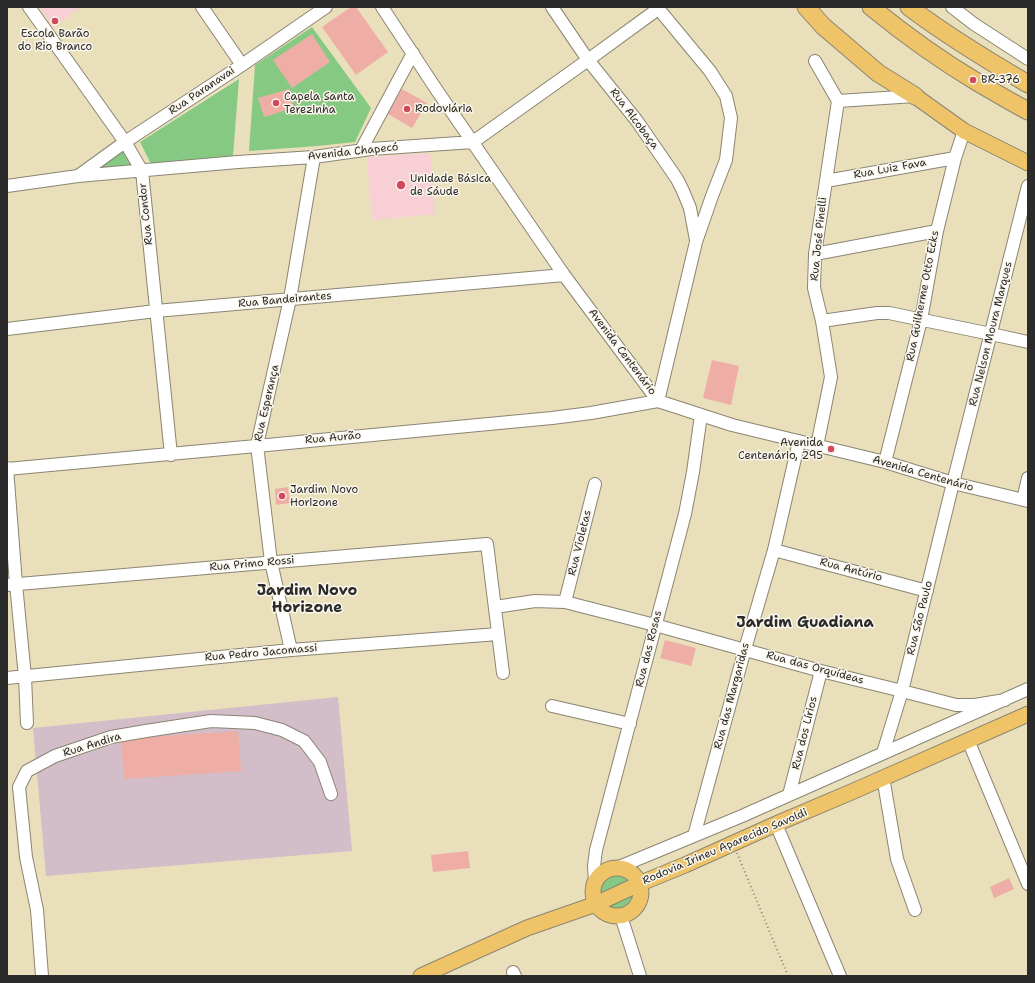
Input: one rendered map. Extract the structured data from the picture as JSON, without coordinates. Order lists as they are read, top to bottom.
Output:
{
  "streets": {
    "main road": ["Rodovia Irineu Aparecido Savoldi"],
    "street": [
      "Rua Paranavai",
      "Rua Alcobaça",
      "Avenida Chapecó",
      "Rua Luiz Fava",
      "Rua Condor",
      "Rua José Pinelli",
      "Rua Guilherme Otto Ecks",
      "Rua Bandeirantes",
      "Rua Nelson Moura Marques",
      "Avenida Centenário",
      "Rua Esperança",
      "Rua Aurão",
      "Rua Violetas",
      "Rua Primo Rossi",
      "Rua Antúrio",
      "Rua São Paulo",
      "Rua das Rosas",
      "Rua Pedro Jacomassi",
      "Rua das Orquídeas",
      "Rua das Margaridas",
      "Rua dos Lírios",
      "Rua Andira"
    ]
  },
  "crossings": [
    ["Rua Paranavai", "Avenida Chapecó"],
    ["Rua Paranavai", "Rua Condor"],
    ["Avenida Chapecó", "Rua Condor"],
    ["Avenida Chapecó", "Avenida Centenário"],
    ["Avenida Chapecó", "Rua Esperança"],
    ["Rua Luiz Fava", "Rua José Pinelli"],
    ["Rua Luiz Fava", "Rua Guilherme Otto Ecks"],
    ["Rua Condor", "Rua Bandeirantes"],
    ["Rua Condor", "Rua Aurão"],
    ["Rua José Pinelli", "Avenida Centenário"],
    ["Rua Guilherme Otto Ecks", "Avenida Centenário"],
    ["Rua Bandeirantes", "Avenida Centenário"],
    ["Rua Bandeirantes", "Rua Esperança"],
    ["Rua Nelson Moura Marques", "Avenida Centenário"],
    ["Rua Nelson Moura Marques", "Rua São Paulo"],
    ["Avenida Centenário", "Rua Aurão"],
    ["Avenida Centenário", "Rua São Paulo"],
    ["Avenida Centenário", "Rua das Rosas"],
    ["Avenida Centenário", "Rua das Margaridas"],
    ["Rua Esperança", "Rua Aurão"],
    ["Rua Esperança", "Rua Primo Rossi"],
    ["Rua Esperança", "Rua Pedro Jacomassi"],
    ["Rua Violetas", "Rua das Orquídeas"],
    ["Rua Primo Rossi", "Rua das Orquídeas"],
    ["Rua Antúrio", "Rua São Paulo"],
    ["Rua Antúrio", "Rua das Margaridas"],
    ["Rua São Paulo", "Rua das Orquídeas"],
    ["Rua das Rosas", "Rua das Orquídeas"],
    ["Rua das Orquídeas", "Rua das Margaridas"],
    ["Rua das Orquídeas", "Rua dos Lírios"]
  ],
  "districts": ["Jardim Novo Horizone", "Jardim Guadiana"],
  "places": [
    "Escola Barão do Rio Branco",
    "BR-376",
    "Capela Santa Terezinha",
    "Rodoviária",
    "Unidade Básica de Sáude",
    "Avenida Centenário, 295",
    "Jardim Novo Horizone"
  ]
}
